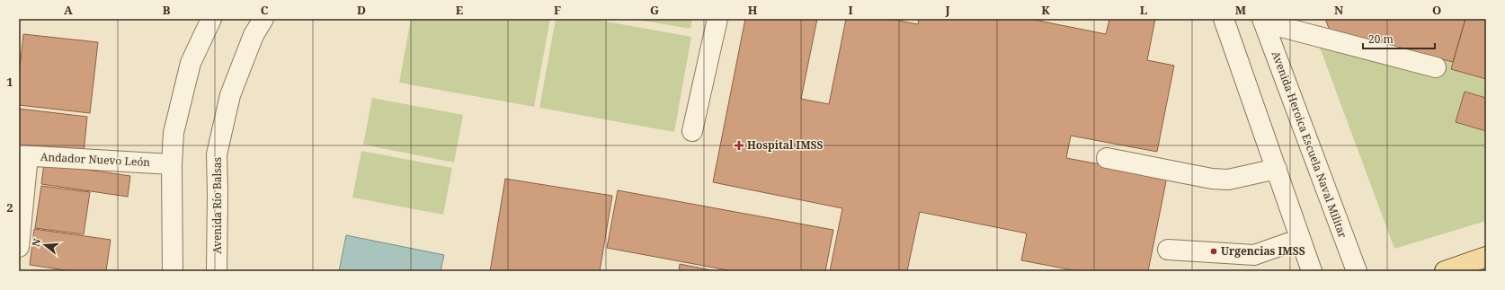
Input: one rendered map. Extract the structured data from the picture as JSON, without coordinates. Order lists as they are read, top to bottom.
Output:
{
  "streets": {
    "street": ["Avenida Heroica Escuela Naval Militar", "Andador Nuevo León", "Avenida Río Balsas"]
  },
  "places": {
    "health": ["Hospital IMSS"],
    "other": ["Urgencias IMSS"]
  },
  "scale_bar": "20 m",
  "north": "left",
  "grid": {
    "columns": [
      "A",
      "B",
      "C",
      "D",
      "E",
      "F",
      "G",
      "H",
      "I",
      "J",
      "K",
      "L",
      "M",
      "N",
      "O"
    ],
    "rows": ["1", "2"]
  }
}
